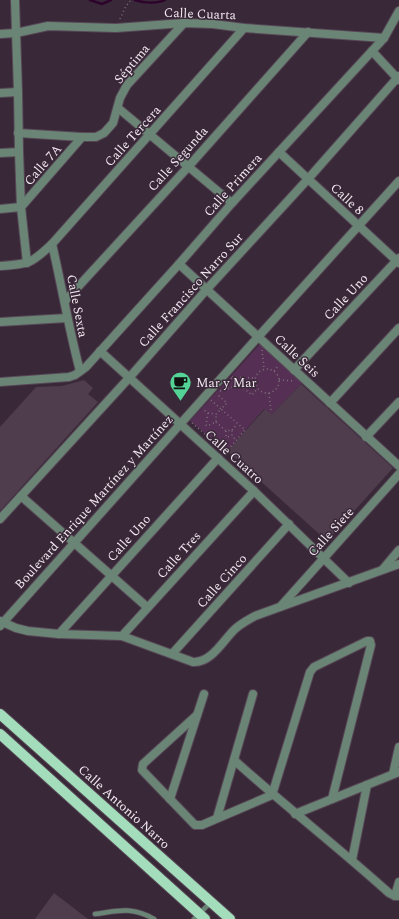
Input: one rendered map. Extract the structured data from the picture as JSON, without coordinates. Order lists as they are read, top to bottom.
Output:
{
  "streets": {
    "main road": ["Calle Antonio Narro"],
    "street": [
      "Calle Cuarta",
      "Séptima",
      "Calle Tercera",
      "Calle Segunda",
      "Calle 7A",
      "Calle Primera",
      "Calle 8",
      "Calle Francisco Narro Sur",
      "Calle Uno",
      "Calle Sexta",
      "Calle Seis",
      "Calle Cuatro",
      "Boulevard Enrique Martínez y Martínez",
      "Calle Siete",
      "Calle Tres",
      "Calle Cinco"
    ]
  },
  "crossings": [
    ["Calle Cuarta", "Séptima"],
    ["Calle Cuarta", "Calle Tercera"],
    ["Calle Cuarta", "Calle Segunda"],
    ["Calle Cuarta", "Calle Primera"],
    ["Séptima", "Calle 7A"],
    ["Calle Tercera", "Calle Sexta"],
    ["Calle Segunda", "Calle Sexta"],
    ["Calle Primera", "Calle 8"],
    ["Calle Primera", "Calle Sexta"],
    ["Calle Primera", "Calle Seis"],
    ["Calle Primera", "Calle Cuatro"],
    ["Calle 8", "Calle Francisco Narro Sur"],
    ["Calle 8", "Calle Uno"],
    ["Calle 8", "Boulevard Enrique Martínez y Martínez"],
    ["Calle Francisco Narro Sur", "Calle Seis"],
    ["Calle Francisco Narro Sur", "Calle Cuatro"],
    ["Calle Uno", "Calle Seis"],
    ["Calle Uno", "Calle Cuatro"],
    ["Calle Seis", "Boulevard Enrique Martínez y Martínez"],
    ["Calle Cuatro", "Boulevard Enrique Martínez y Martínez"],
    ["Calle Cuatro", "Calle Siete"],
    ["Calle Cuatro", "Calle Tres"],
    ["Calle Cuatro", "Calle Cinco"]
  ],
  "places": {
    "cafe": ["Mar y Mar"]
  }
}
